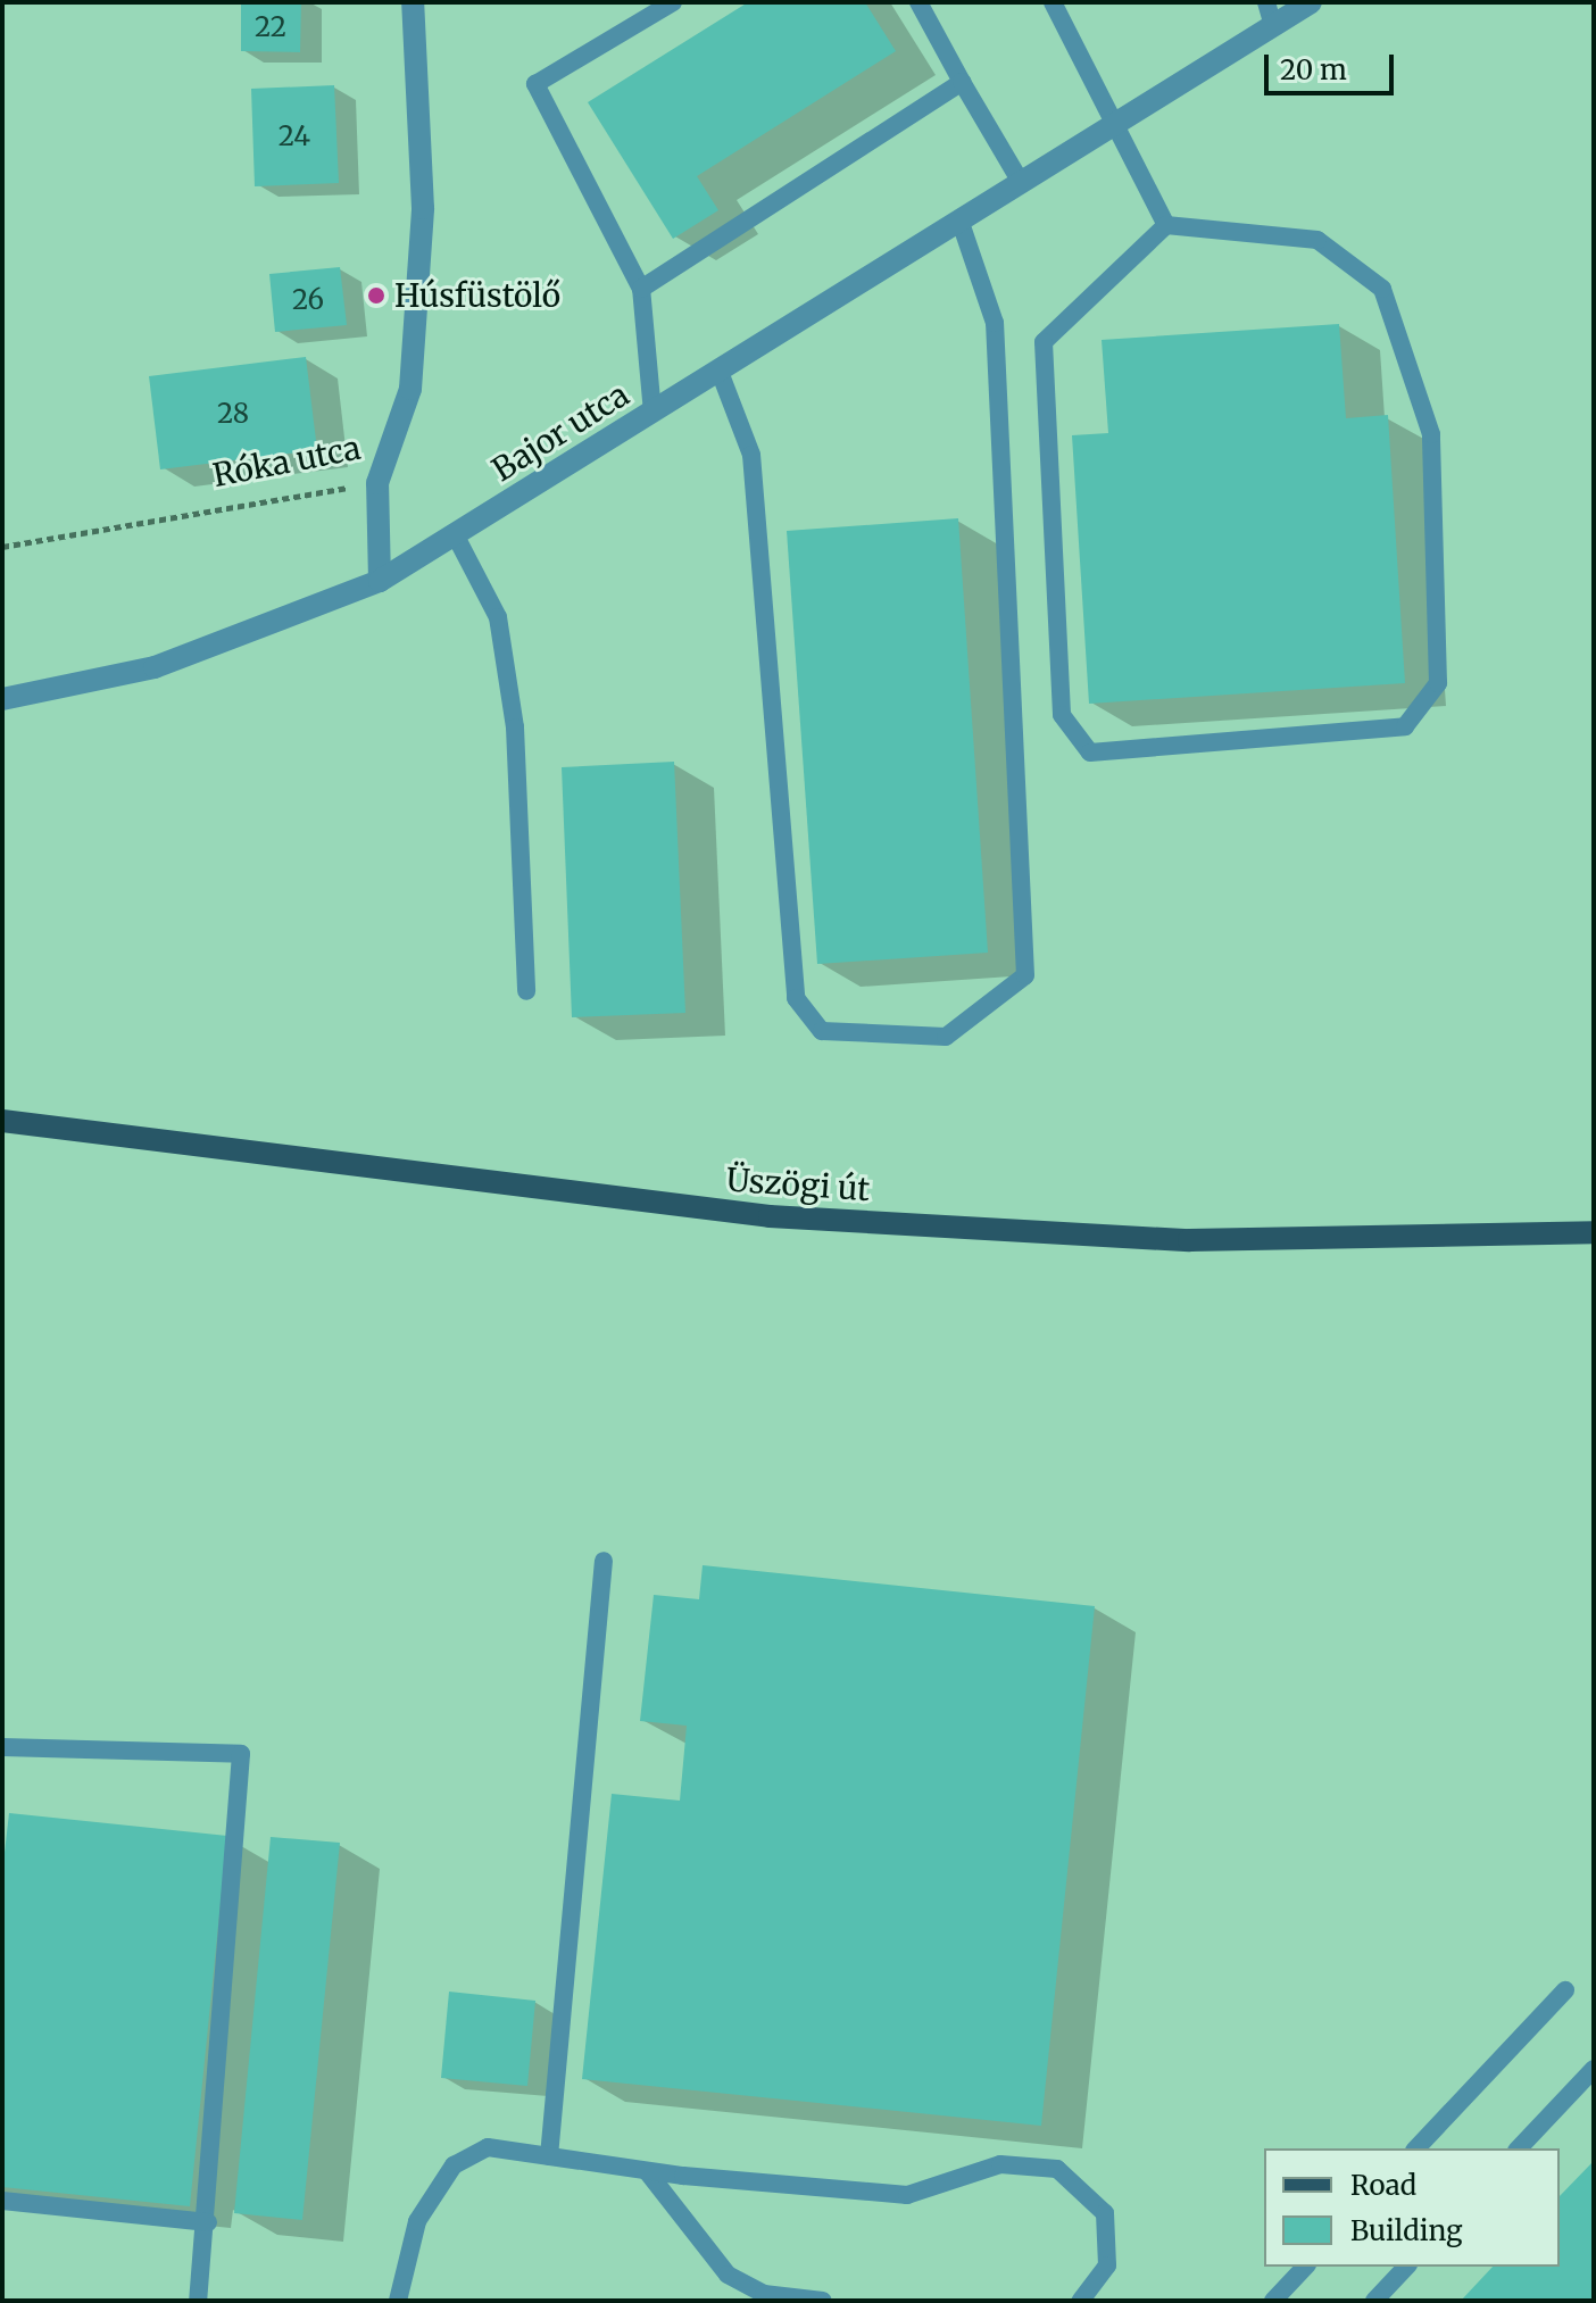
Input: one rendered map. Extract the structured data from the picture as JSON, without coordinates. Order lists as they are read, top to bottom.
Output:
{
  "streets": {
    "main road": ["Üszögi út"],
    "street": ["Bajor utca", "Róka utca"]
  },
  "places": ["Húsfüstölő"],
  "house_numbers": [
    "22",
    "24",
    "26",
    "28"
  ],
  "legend": ["Road", "Building"],
  "scale_bar": "20 m"
}
